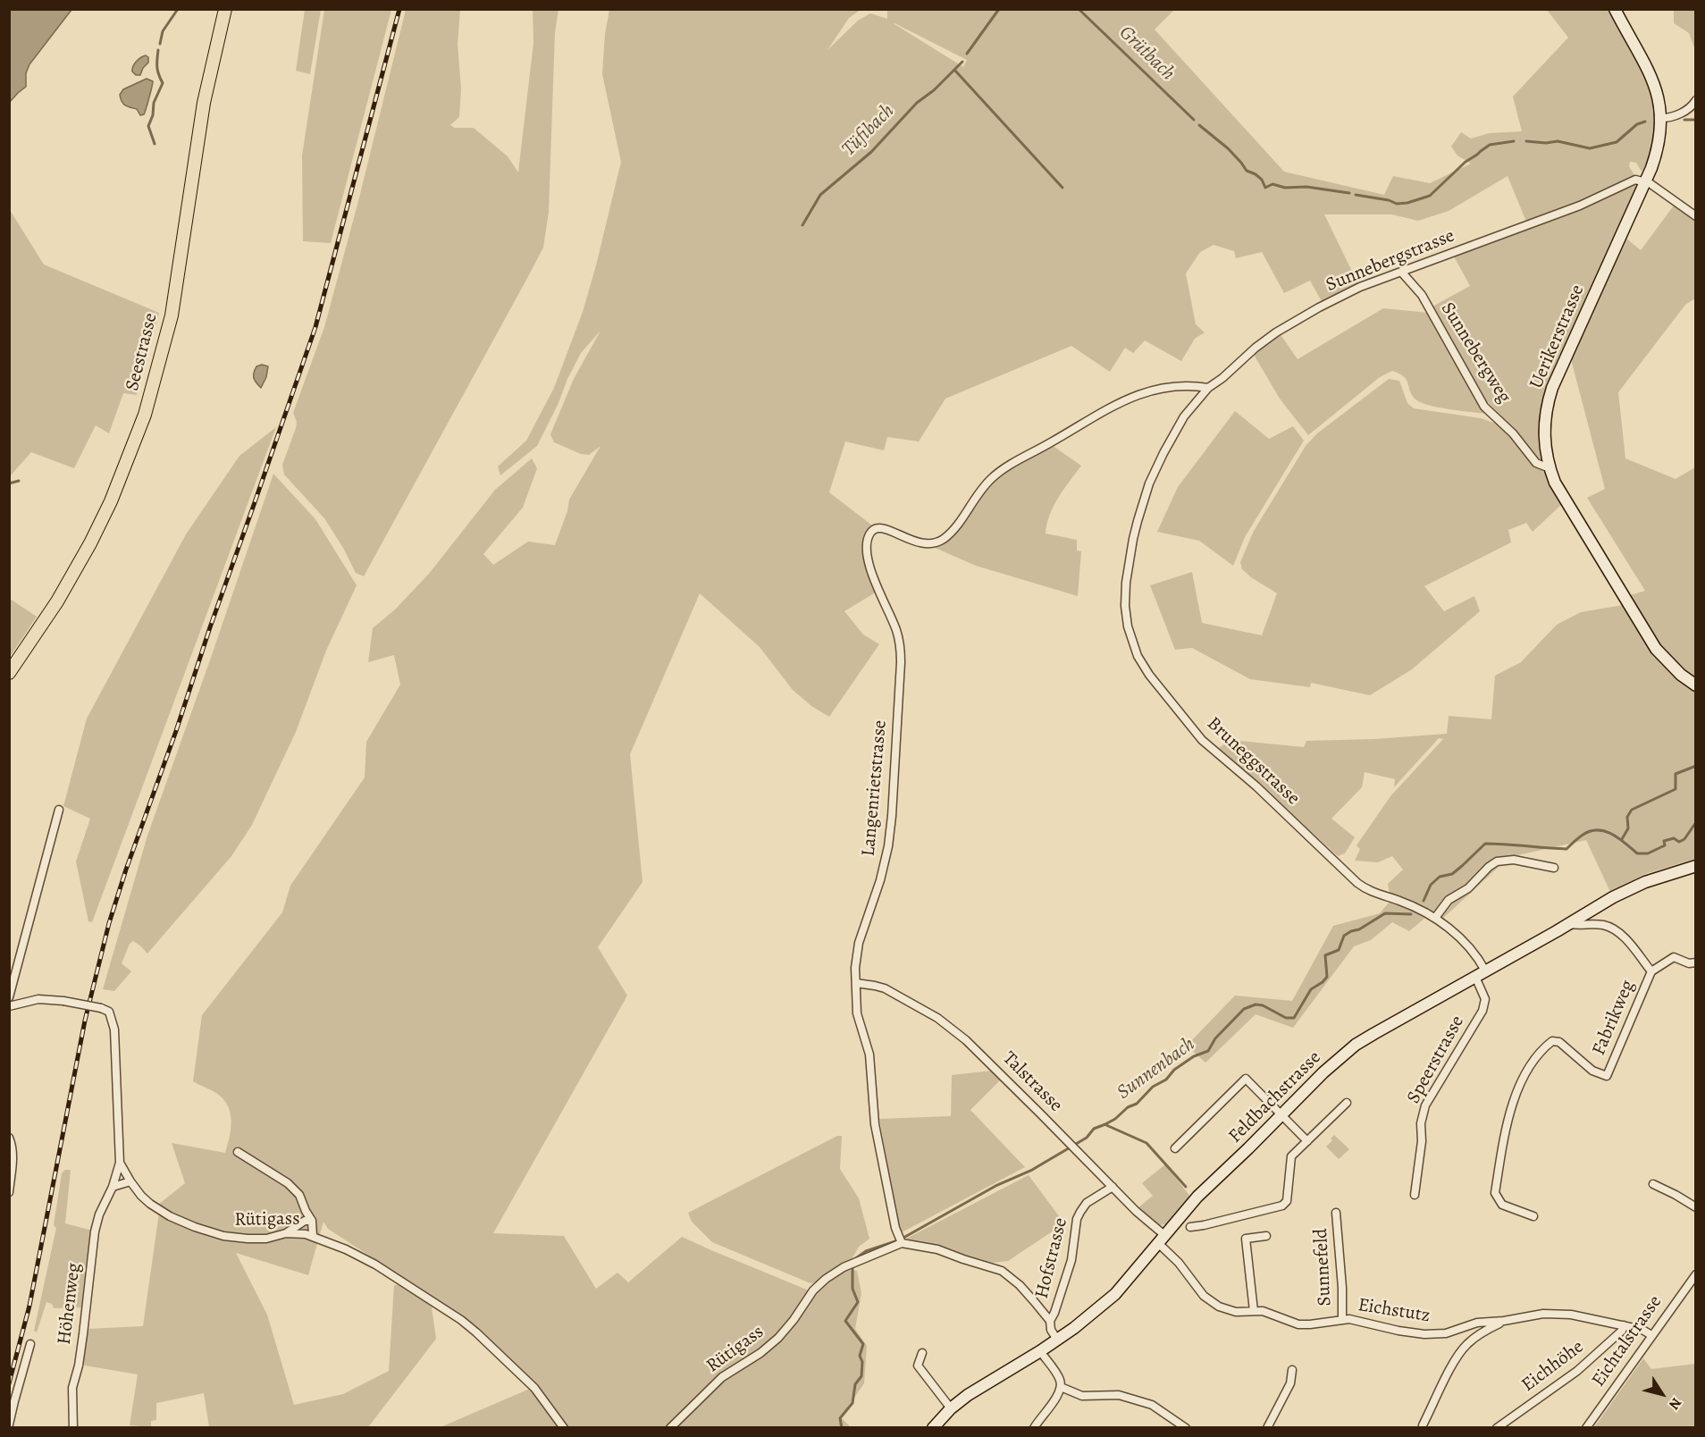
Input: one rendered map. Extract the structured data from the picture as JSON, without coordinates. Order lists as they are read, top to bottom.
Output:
{
  "streets": {
    "main road": ["Uerikerstrasse", "Seestrasse", "Feldbachstrasse"],
    "street": [
      "Sunnebergstrasse",
      "Sunnebergweg",
      "Bruneggstrasse",
      "Langenrietstrasse",
      "Fabrikweg",
      "Speerstrasse",
      "Talstrasse",
      "Rütigass",
      "Hofstrasse",
      "Sunnefeld",
      "Höhenweg",
      "Eichstutz",
      "Eichtalstrasse",
      "Eichhöhe"
    ]
  },
  "crossings": [
    ["Sunnebergstrasse", "Uerikerstrasse"],
    ["Sunnebergstrasse", "Sunnebergweg"],
    ["Sunnebergstrasse", "Bruneggstrasse"],
    ["Sunnebergstrasse", "Langenrietstrasse"],
    ["Uerikerstrasse", "Sunnebergweg"],
    ["Bruneggstrasse", "Langenrietstrasse"],
    ["Bruneggstrasse", "Feldbachstrasse"],
    ["Langenrietstrasse", "Talstrasse"],
    ["Langenrietstrasse", "Rütigass"],
    ["Speerstrasse", "Feldbachstrasse"],
    ["Talstrasse", "Feldbachstrasse"],
    ["Talstrasse", "Hofstrasse"],
    ["Talstrasse", "Eichstutz"],
    ["Feldbachstrasse", "Eichstutz"],
    ["Rütigass", "Höhenweg"],
    ["Sunnefeld", "Eichstutz"],
    ["Eichstutz", "Eichtalstrasse"],
    ["Eichstutz", "Eichhöhe"]
  ],
  "water": ["Grütbach", "Tüfibach", "Sunnenbach"],
  "north": "bottom right"
}
